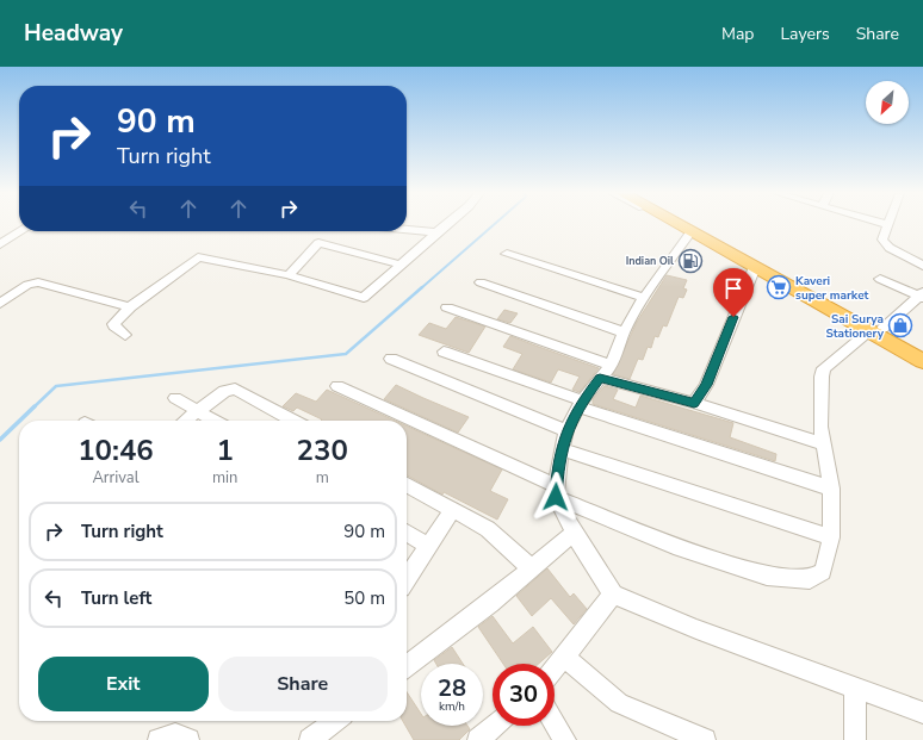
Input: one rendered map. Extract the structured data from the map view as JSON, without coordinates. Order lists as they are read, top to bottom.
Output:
{
  "places": {
    "fuel station": ["Indian Oil"],
    "supermarket": ["Kaveri super market"],
    "shop": ["Sai Surya Stationery"]
  },
  "north": "bottom left",
  "page": {
    "header": "Headway",
    "nav": ["Map", "Layers", "Share"],
    "turn": ["90 m", "Turn right"],
    "eta": [
      "10:46",
      "Arrival",
      "1",
      "min",
      "230",
      "m"
    ],
    "list": [
      {
        "name": "Turn right",
        "value": "90 m"
      },
      {
        "name": "Turn left",
        "value": "50 m"
      }
    ],
    "buttons": ["Exit", "Share"],
    "speed": "28 km/h",
    "limit": "30"
  }
}
